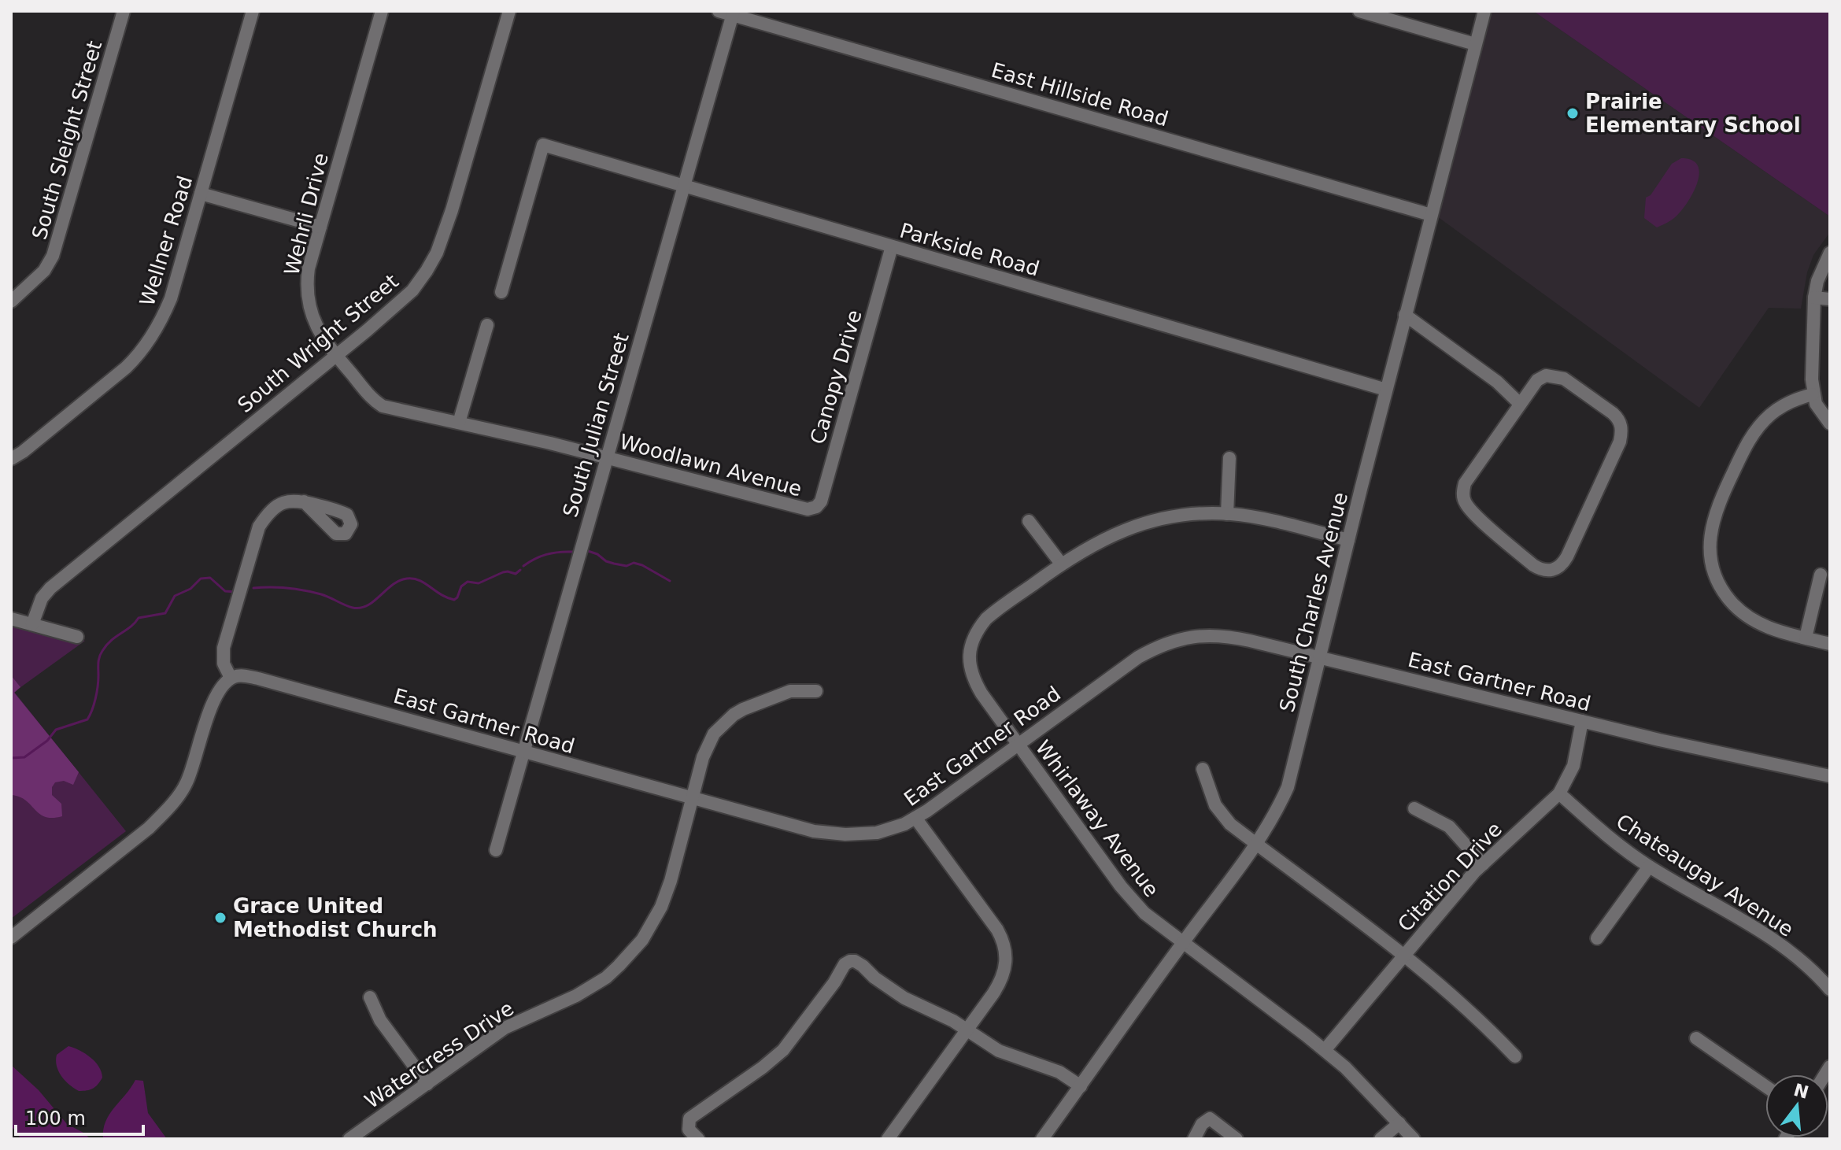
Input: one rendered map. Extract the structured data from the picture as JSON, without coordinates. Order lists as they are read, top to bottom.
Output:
{
  "streets": {
    "street": [
      "East Hillside Road",
      "South Sleight Street",
      "Wehrli Drive",
      "Wellner Road",
      "Parkside Road",
      "South Wright Street",
      "Canopy Drive",
      "South Julian Street",
      "Woodlawn Avenue",
      "South Charles Avenue",
      "East Gartner Road",
      "Whirlaway Avenue",
      "Chateaugay Avenue",
      "Citation Drive",
      "Watercress Drive"
    ]
  },
  "crossings": [
    ["East Hillside Road", "South Julian Street"],
    ["East Hillside Road", "South Charles Avenue"],
    ["Wehrli Drive", "South Wright Street"],
    ["Wehrli Drive", "Woodlawn Avenue"],
    ["Parkside Road", "Canopy Drive"],
    ["Parkside Road", "South Julian Street"],
    ["Parkside Road", "South Charles Avenue"],
    ["Canopy Drive", "Woodlawn Avenue"],
    ["South Julian Street", "Woodlawn Avenue"],
    ["South Julian Street", "East Gartner Road"],
    ["South Charles Avenue", "East Gartner Road"],
    ["South Charles Avenue", "Whirlaway Avenue"],
    ["East Gartner Road", "Whirlaway Avenue"],
    ["East Gartner Road", "Citation Drive"],
    ["East Gartner Road", "Watercress Drive"],
    ["Whirlaway Avenue", "Citation Drive"],
    ["Chateaugay Avenue", "Citation Drive"]
  ],
  "places": ["Prairie Elementary School", "Grace United Methodist Church"],
  "scale_bar": "100 m",
  "north": "top"
}
